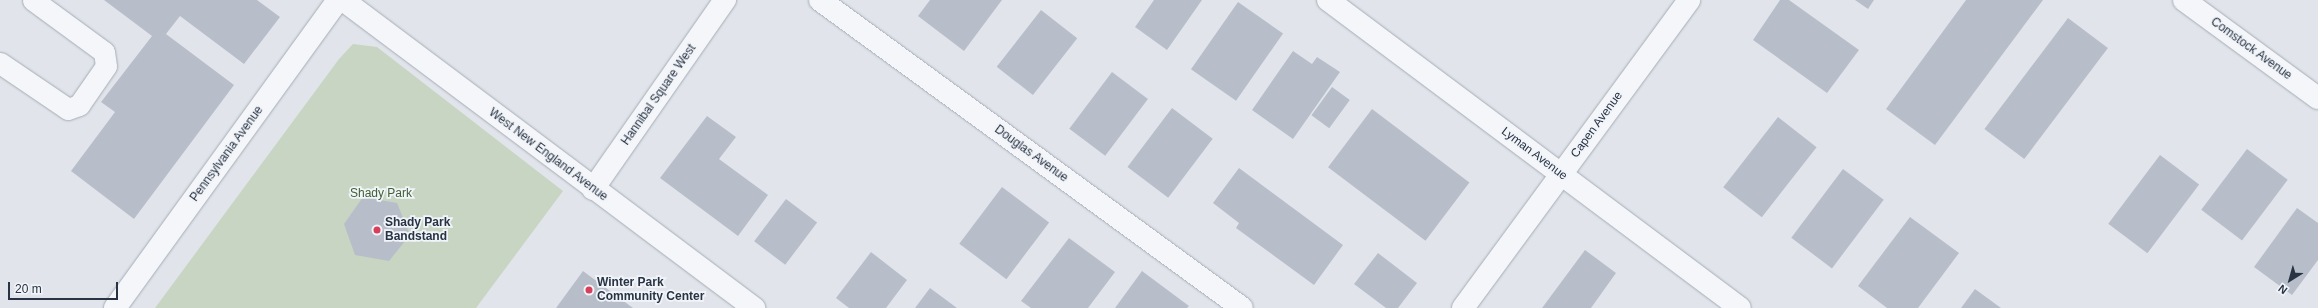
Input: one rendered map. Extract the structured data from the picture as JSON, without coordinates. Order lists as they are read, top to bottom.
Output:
{
  "streets": {
    "street": [
      "Comstock Avenue",
      "Hannibal Square West",
      "Capen Avenue",
      "Pennsylvania Avenue",
      "Douglas Avenue",
      "Lyman Avenue",
      "West New England Avenue"
    ]
  },
  "crossings": [
    ["Hannibal Square West", "West New England Avenue"],
    ["Capen Avenue", "Lyman Avenue"]
  ],
  "parks": ["Shady Park"],
  "places": ["Shady Park Bandstand", "Winter Park Community Center"],
  "scale_bar": "20 m",
  "north": "bottom left"
}
